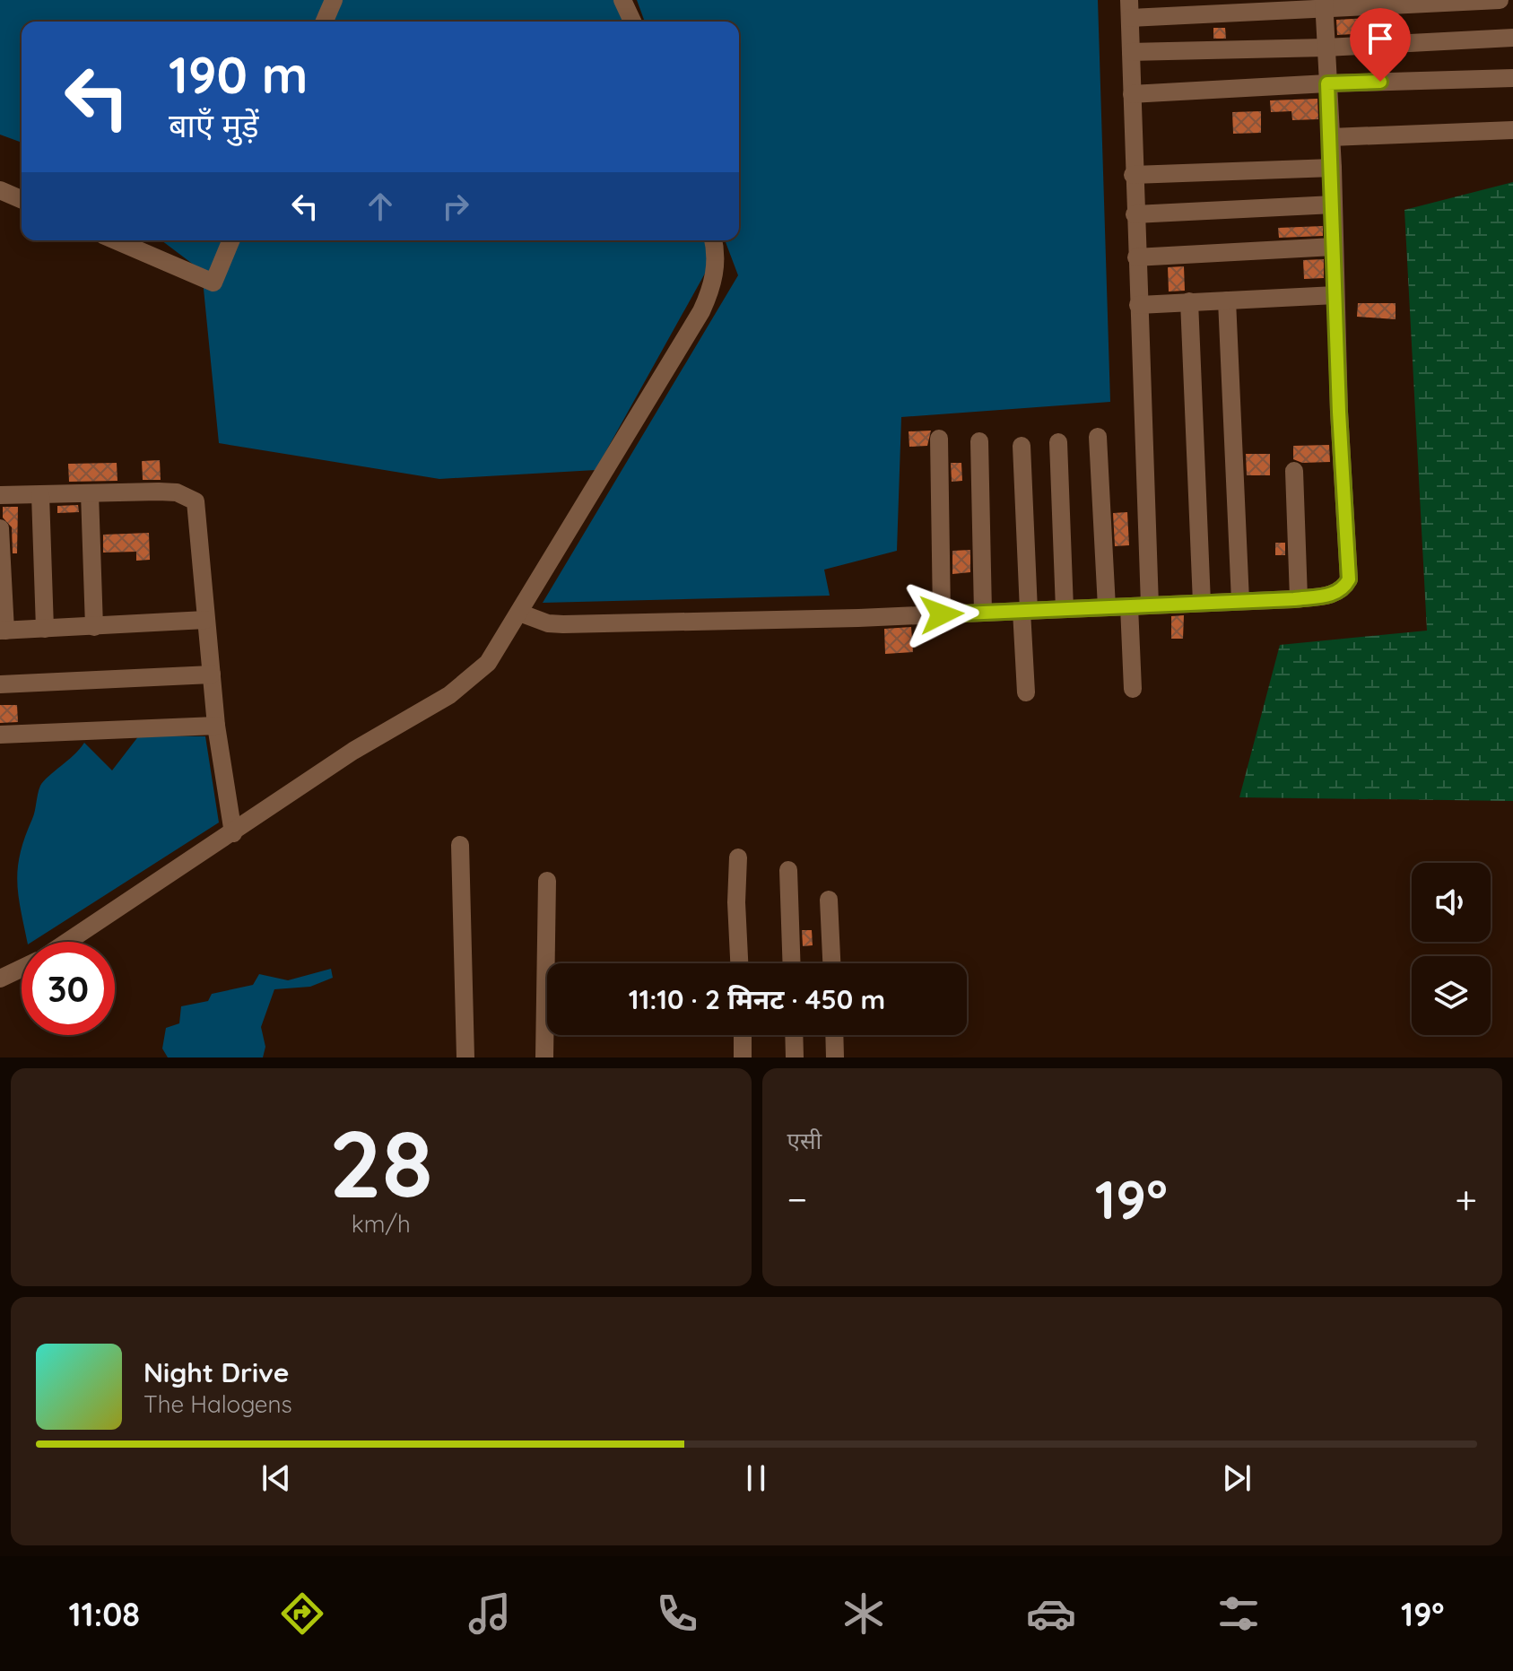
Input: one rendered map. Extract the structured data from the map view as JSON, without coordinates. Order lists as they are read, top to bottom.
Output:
{
  "page": {
    "turn": ["190 m", "बाएँ मुड़ें"],
    "limit": "30",
    "trip": "11:10 · 2 मिनट · 450 m",
    "tile": [
      ["28", "km/h"],
      "एसी"
    ],
    "heat": ["−", "19°", "+"],
    "song": ["Night Drive", "The Halogens"],
    "tabs": ["11:08", "19°"]
  }
}
